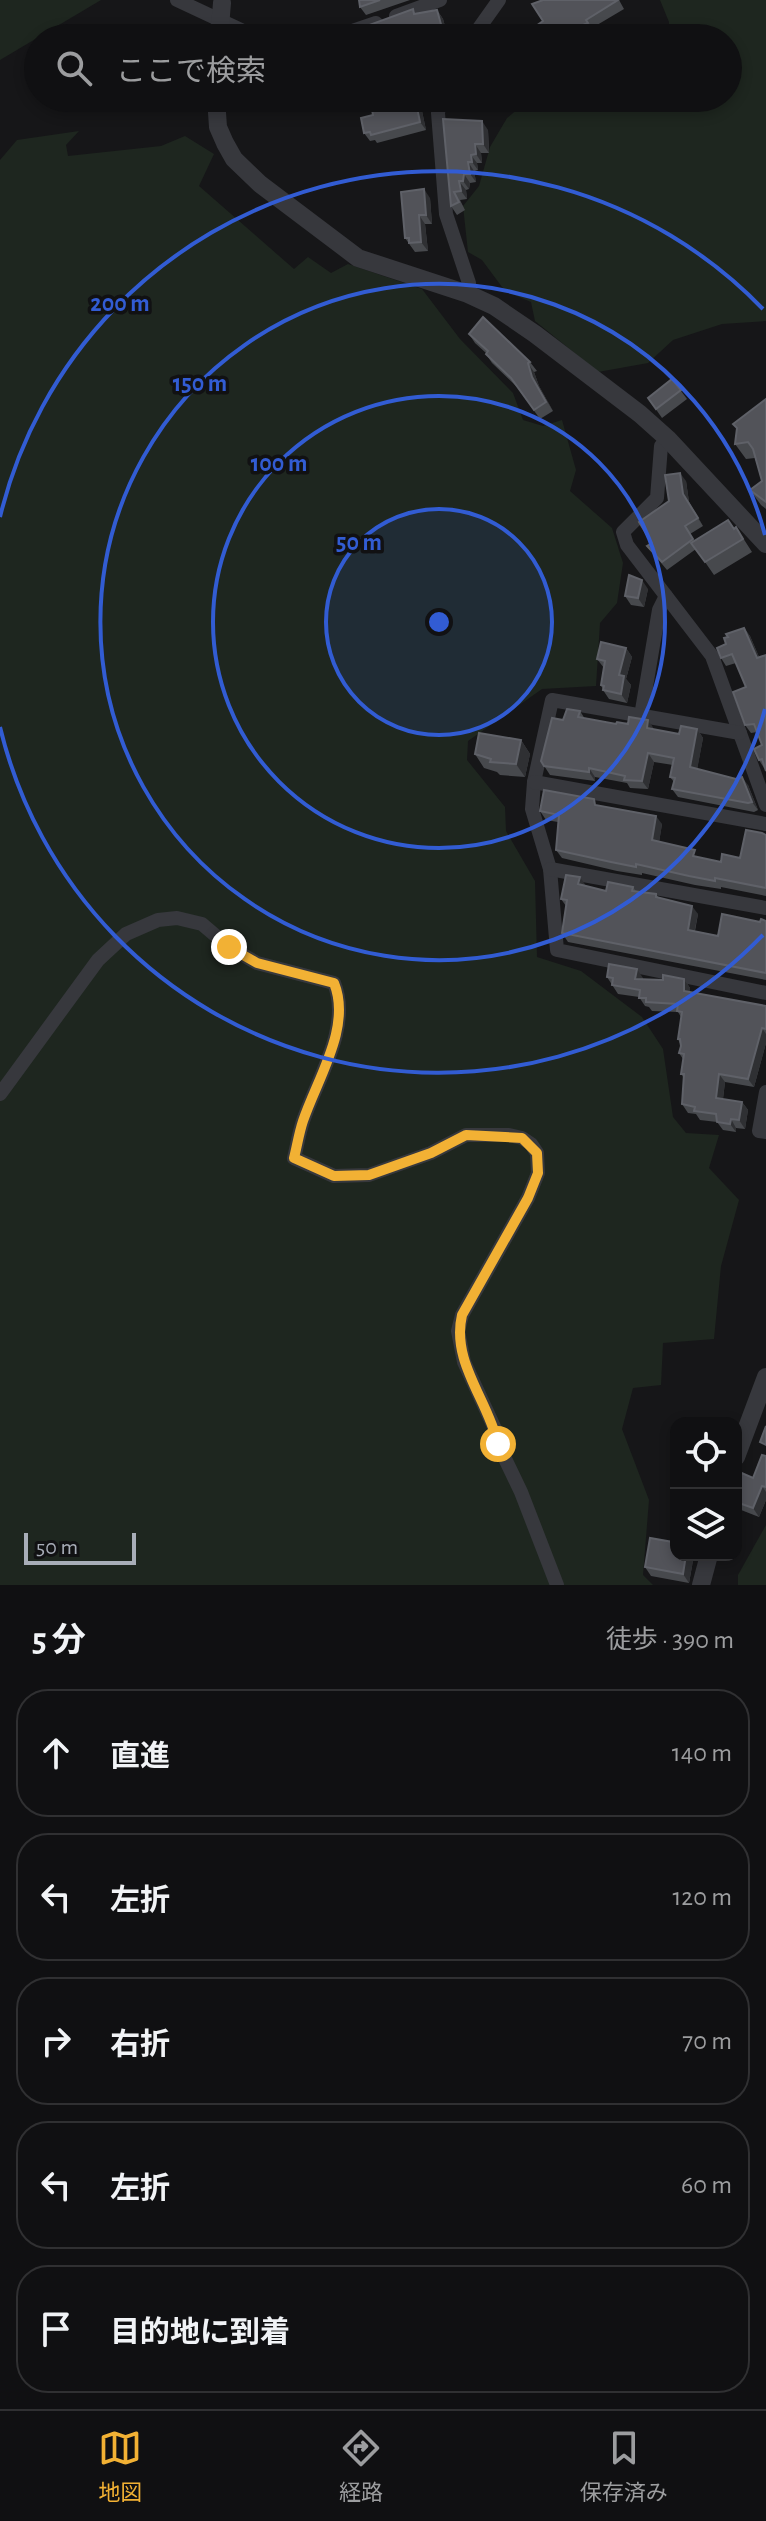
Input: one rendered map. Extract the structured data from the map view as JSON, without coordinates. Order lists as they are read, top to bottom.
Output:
{
  "scale_bar": "50 m",
  "page": {
    "search": "ここで検索",
    "scale": "50 m",
    "heading": ["5 分", "徒歩 · 390 m"],
    "list": [
      ["直進", "140 m"],
      ["左折", "120 m"],
      ["右折", "70 m"],
      ["左折", "60 m"],
      "目的地に到着"
    ],
    "nav": ["地図", "経路", "保存済み"]
  },
  "rings": [
    "200 m",
    "150 m",
    "100 m",
    "50 m"
  ]
}
